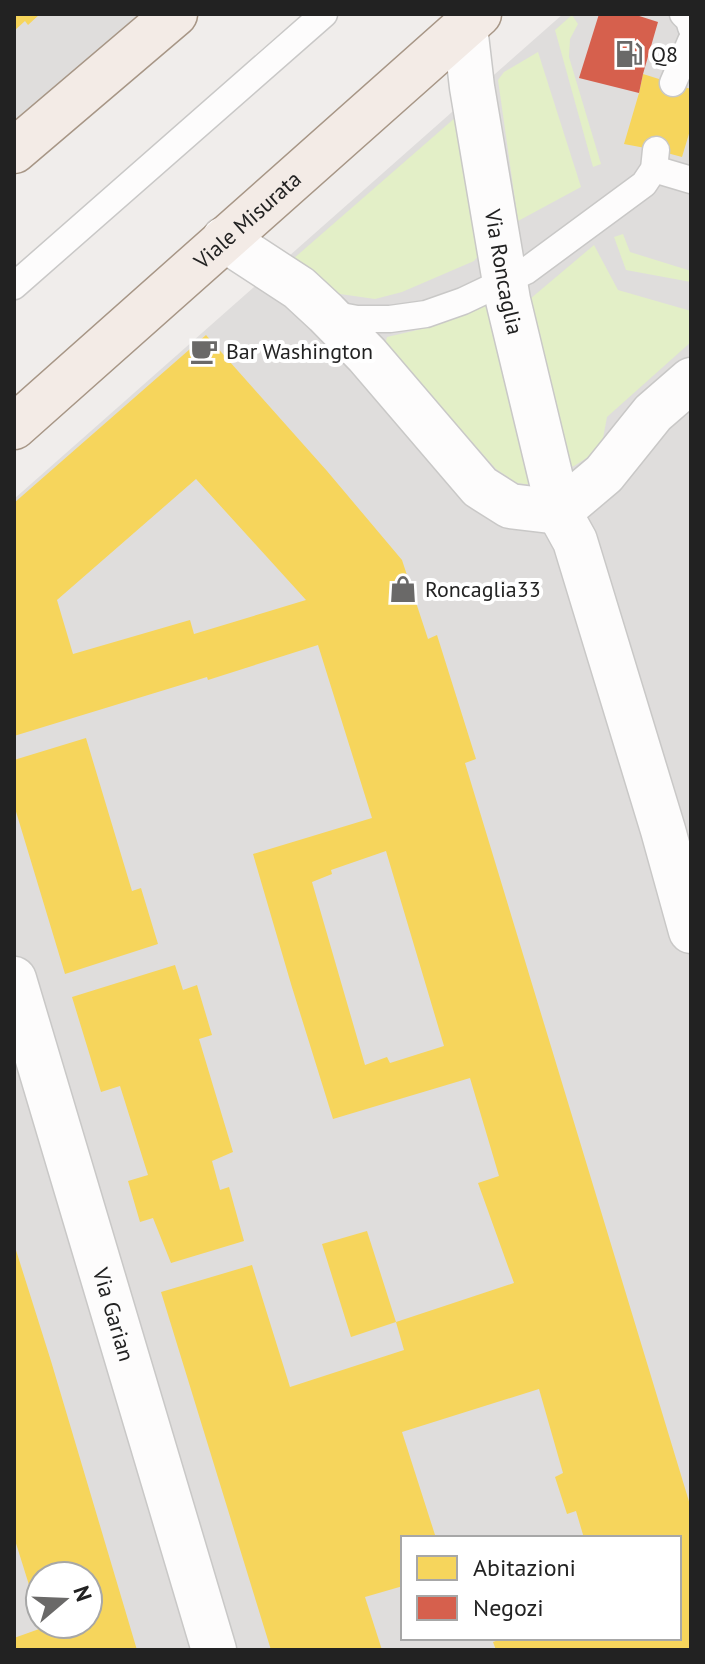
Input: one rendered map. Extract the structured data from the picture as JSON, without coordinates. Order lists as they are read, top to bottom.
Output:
{
  "streets": {
    "main road": ["Viale Misurata"],
    "street": ["Via Roncaglia", "Via Garian"]
  },
  "crossings": [
    ["Viale Misurata", "Via Roncaglia"]
  ],
  "places": {
    "fuel station": ["Q8"],
    "cafe": ["Bar Washington"],
    "shop": ["Roncaglia33"]
  },
  "legend": ["Abitazioni", "Negozi"],
  "north": "right"
}
